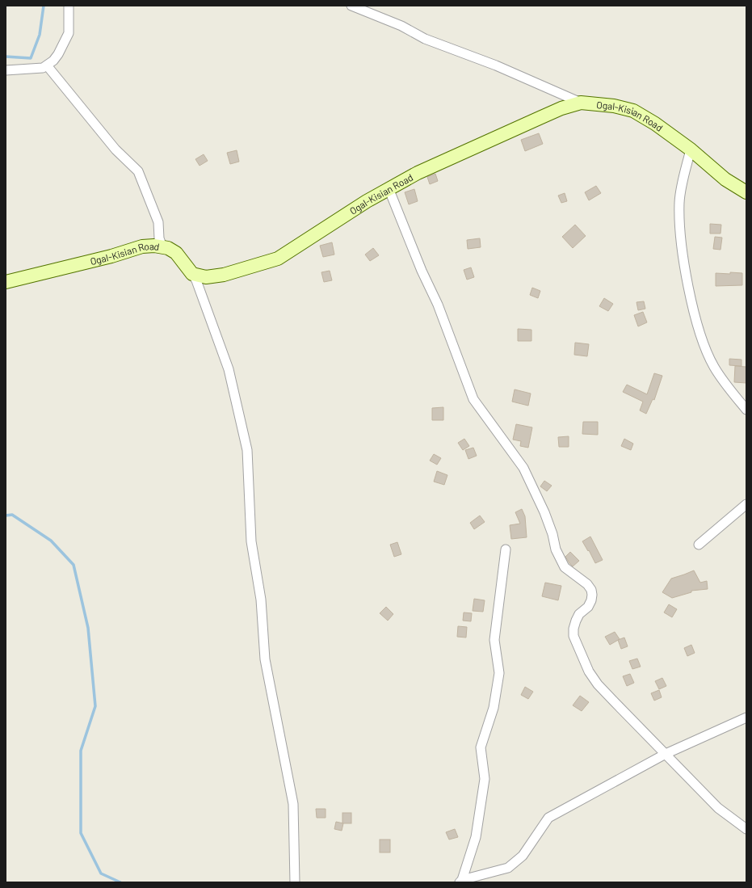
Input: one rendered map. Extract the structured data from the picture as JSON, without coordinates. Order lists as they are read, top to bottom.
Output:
{
  "streets": {
    "main road": ["Ogal-Kisian Road"]
  }
}
